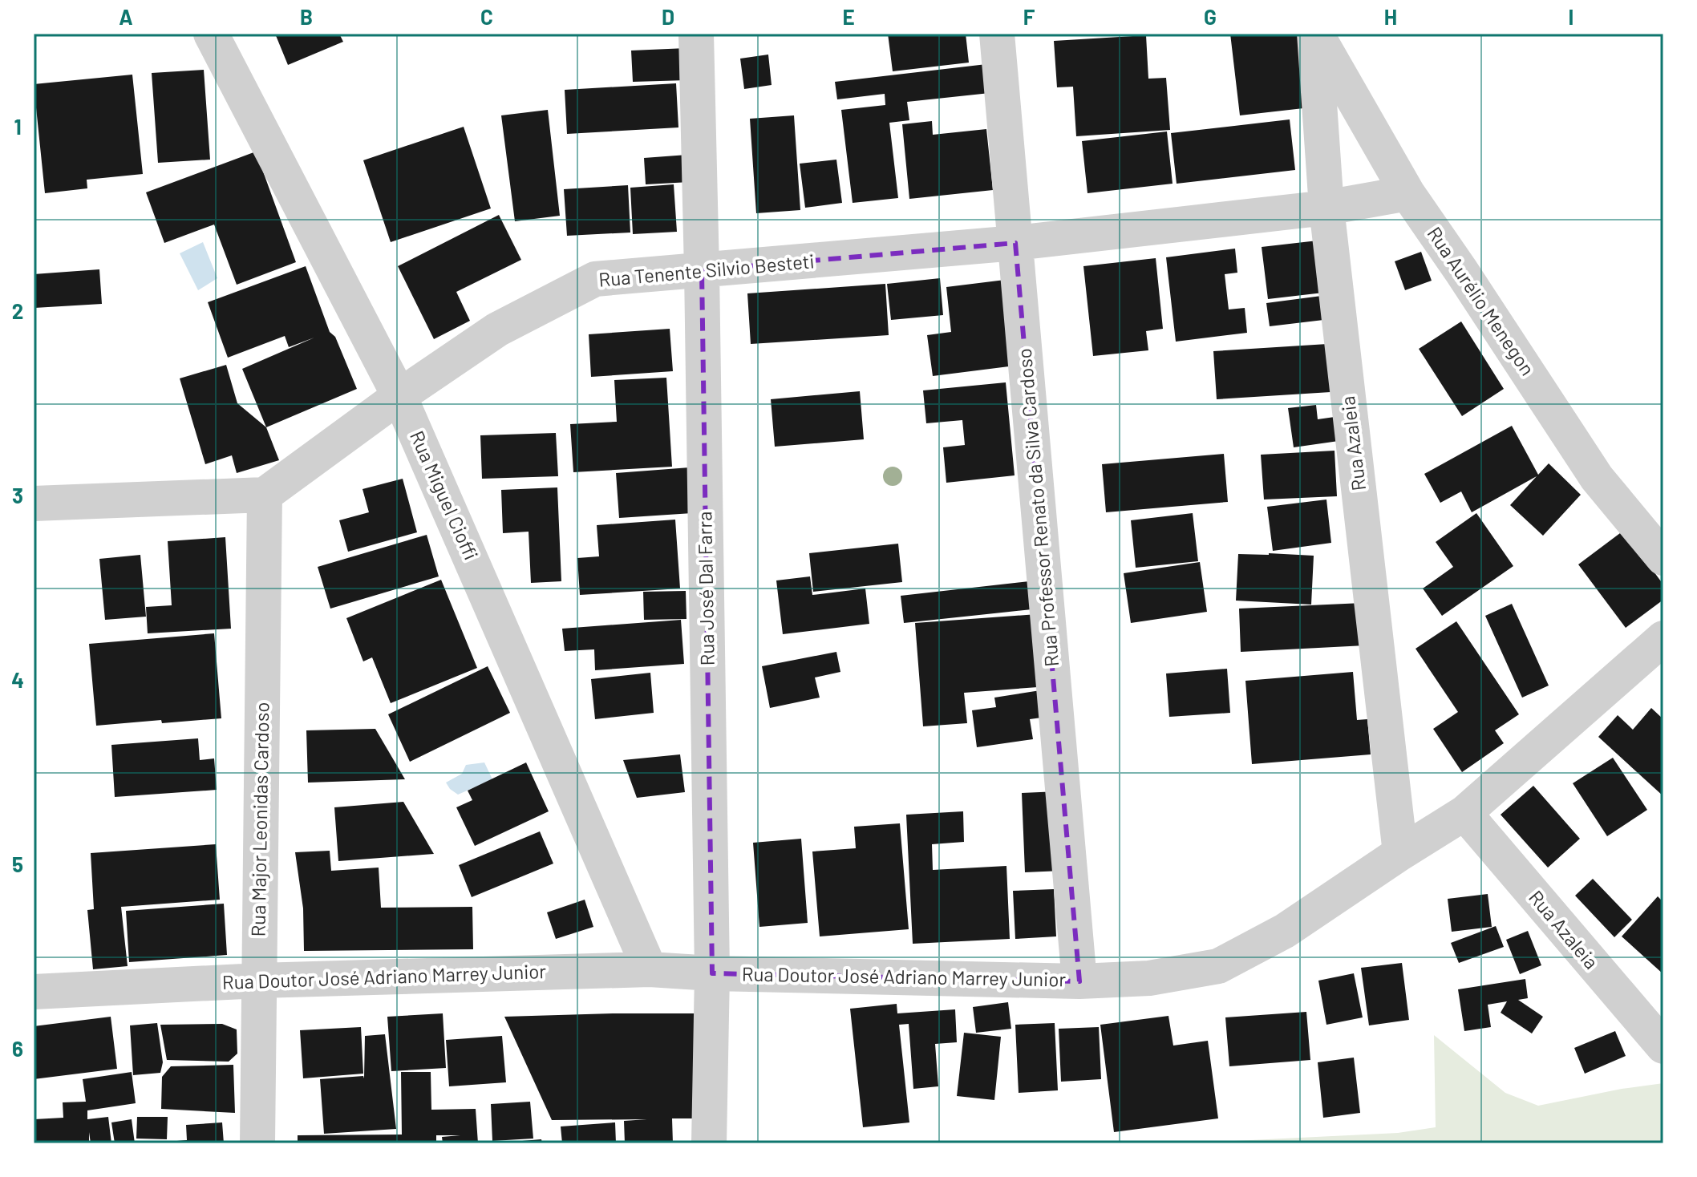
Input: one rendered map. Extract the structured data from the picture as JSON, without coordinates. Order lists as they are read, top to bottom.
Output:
{
  "streets": {
    "street": [
      "Rua Tenente Silvio Besteti",
      "Rua Aurélio Menegon",
      "Rua Azaleia",
      "Rua Miguel Cioffi",
      "Rua Professor Renato da Silva Cardoso",
      "Rua José Dal Farra",
      "Rua Major Leonidas Cardoso",
      "Rua Doutor José Adriano Marrey Junior"
    ]
  },
  "crossings": [
    ["Rua Tenente Silvio Besteti", "Rua Aurélio Menegon"],
    ["Rua Tenente Silvio Besteti", "Rua Azaleia"],
    ["Rua Tenente Silvio Besteti", "Rua Miguel Cioffi"],
    ["Rua Tenente Silvio Besteti", "Rua Professor Renato da Silva Cardoso"],
    ["Rua Tenente Silvio Besteti", "Rua José Dal Farra"],
    ["Rua Tenente Silvio Besteti", "Rua Major Leonidas Cardoso"],
    ["Rua Aurélio Menegon", "Rua Azaleia"],
    ["Rua Azaleia", "Rua Doutor José Adriano Marrey Junior"],
    ["Rua Miguel Cioffi", "Rua Doutor José Adriano Marrey Junior"],
    ["Rua Professor Renato da Silva Cardoso", "Rua Doutor José Adriano Marrey Junior"],
    ["Rua José Dal Farra", "Rua Doutor José Adriano Marrey Junior"],
    ["Rua Major Leonidas Cardoso", "Rua Doutor José Adriano Marrey Junior"]
  ],
  "grid": {
    "columns": [
      "A",
      "B",
      "C",
      "D",
      "E",
      "F",
      "G",
      "H",
      "I"
    ],
    "rows": [
      "1",
      "2",
      "3",
      "4",
      "5",
      "6"
    ]
  }
}
